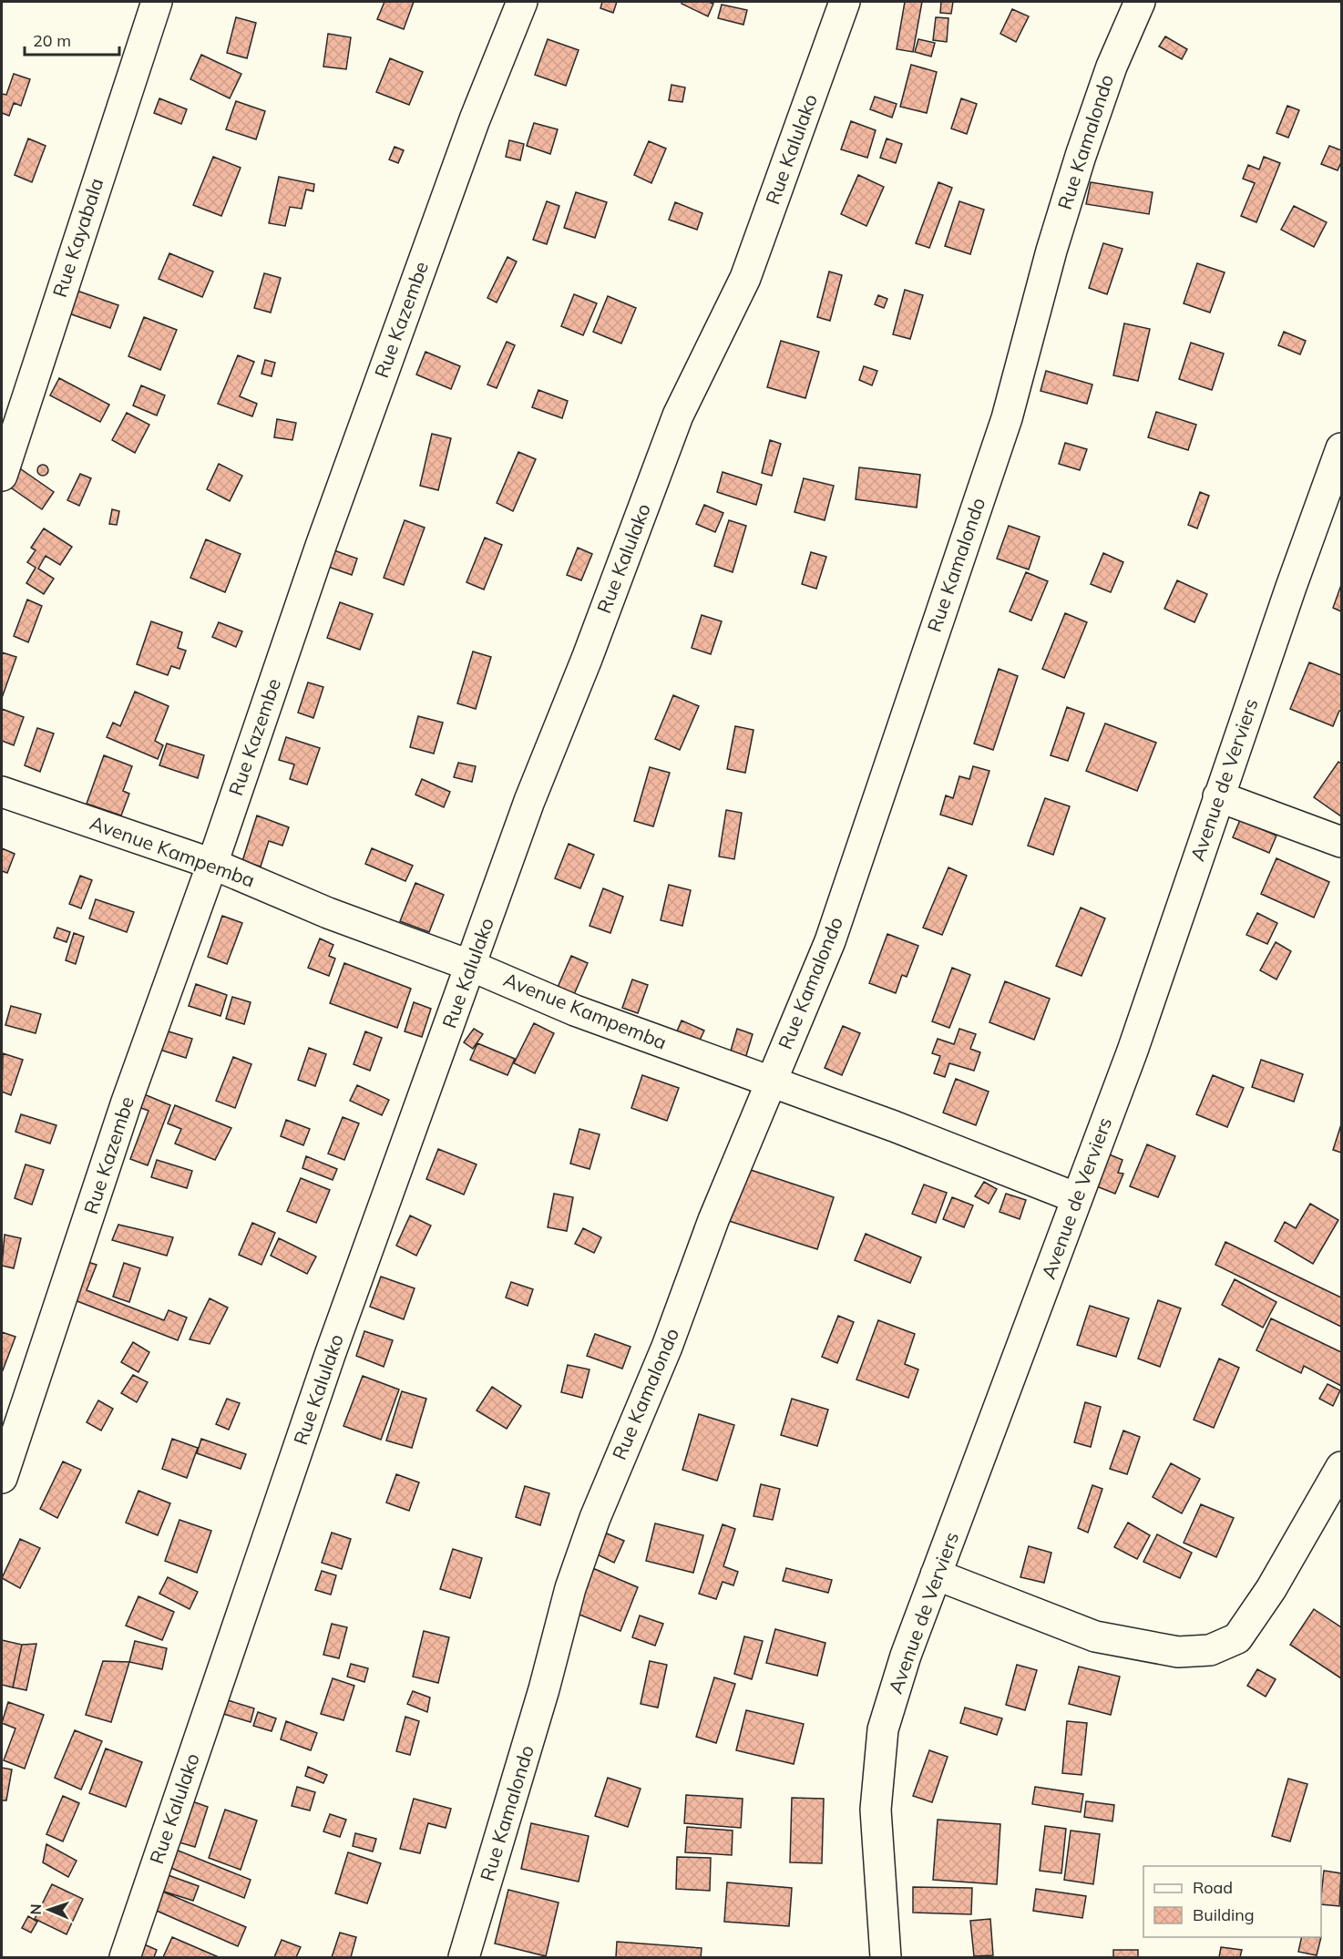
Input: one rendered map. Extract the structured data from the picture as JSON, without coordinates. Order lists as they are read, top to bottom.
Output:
{
  "streets": {
    "street": [
      "Rue Kamalondo",
      "Rue Kalulako",
      "Rue Kayabala",
      "Rue Kazembe",
      "Avenue de Verviers",
      "Avenue Kampemba"
    ]
  },
  "crossings": [
    ["Rue Kamalondo", "Avenue Kampemba"],
    ["Rue Kalulako", "Avenue Kampemba"],
    ["Rue Kazembe", "Avenue Kampemba"],
    ["Avenue de Verviers", "Avenue Kampemba"]
  ],
  "legend": ["Road", "Building"],
  "scale_bar": "20 m",
  "north": "left"
}
